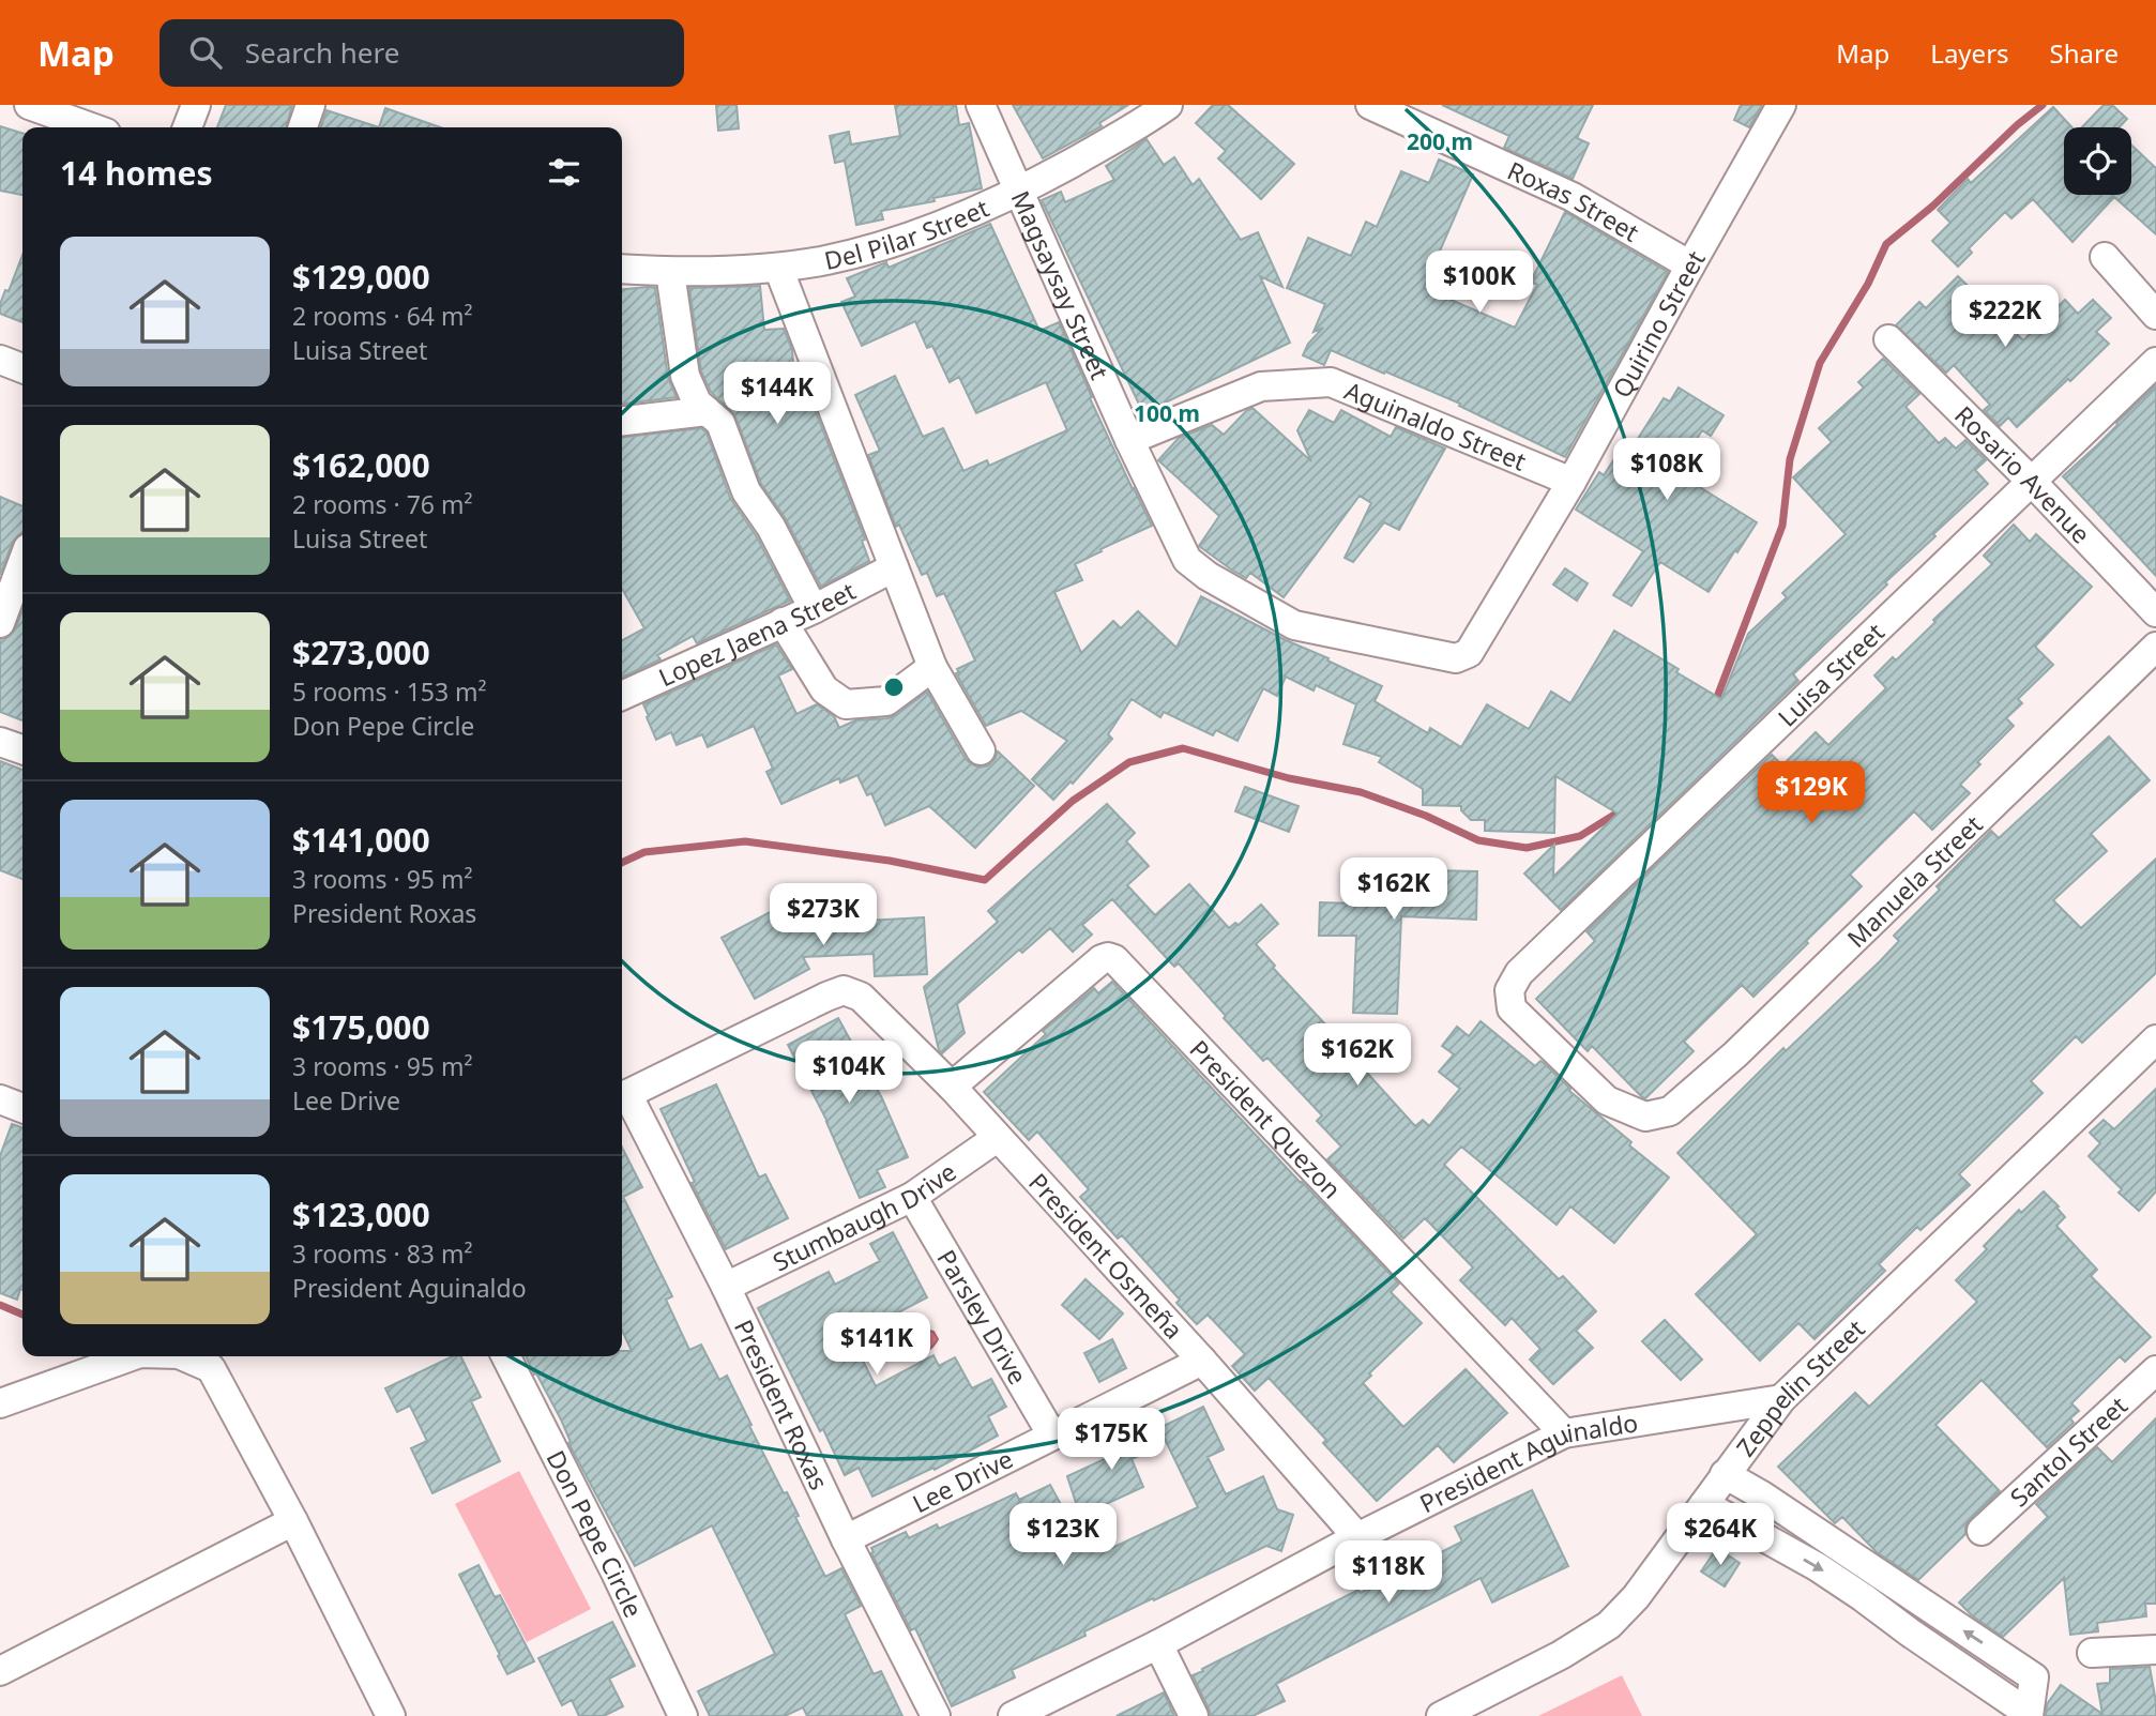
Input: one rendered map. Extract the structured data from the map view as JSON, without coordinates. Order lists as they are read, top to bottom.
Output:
{
  "streets": {
    "street": [
      "Roxas Street",
      "Del Pilar Street",
      "Magsaysay Street",
      "Quirino Street",
      "Aguinaldo Street",
      "Rosario Avenue",
      "Lopez Jaena Street",
      "Luisa Street",
      "Manuela Street",
      "President Quezon",
      "Stumbaugh Drive",
      "President Osmeña",
      "Parsley Drive",
      "Zeppelin Street",
      "President Roxas",
      "Santol Street",
      "President Aguinaldo",
      "Lee Drive",
      "Don Pepe Circle"
    ]
  },
  "crossings": [
    ["Roxas Street", "Quirino Street"],
    ["Del Pilar Street", "Magsaysay Street"],
    ["Magsaysay Street", "Quirino Street"],
    ["Magsaysay Street", "Aguinaldo Street"],
    ["Quirino Street", "Aguinaldo Street"],
    ["Rosario Avenue", "Luisa Street"],
    ["Luisa Street", "Manuela Street"],
    ["President Quezon", "President Osmeña"],
    ["President Quezon", "President Aguinaldo"],
    ["Stumbaugh Drive", "President Osmeña"],
    ["Stumbaugh Drive", "Parsley Drive"],
    ["Stumbaugh Drive", "President Roxas"],
    ["President Osmeña", "President Roxas"],
    ["President Osmeña", "President Aguinaldo"],
    ["President Osmeña", "Lee Drive"],
    ["Parsley Drive", "Lee Drive"],
    ["Zeppelin Street", "President Aguinaldo"],
    ["President Roxas", "Lee Drive"]
  ],
  "page": {
    "header": "Map",
    "search": "Search here",
    "nav": ["Map", "Layers", "Share"],
    "heading": "14 homes",
    "list": [
      {
        "name": "$129,000",
        "note": "2 rooms · 64 m² · Luisa Street"
      },
      {
        "name": "$162,000",
        "note": "2 rooms · 76 m² · Luisa Street"
      },
      {
        "name": "$273,000",
        "note": "5 rooms · 153 m² · Don Pepe Circle"
      },
      {
        "name": "$141,000",
        "note": "3 rooms · 95 m² · President Roxas"
      },
      {
        "name": "$175,000",
        "note": "3 rooms · 95 m² · Lee Drive"
      },
      {
        "name": "$123,000",
        "note": "3 rooms · 83 m² · President Aguinaldo"
      }
    ],
    "price": [
      "$100K",
      "$222K",
      "$144K",
      "$108K",
      "$129K",
      "$162K",
      "$273K",
      "$162K",
      "$104K",
      "$141K",
      "$175K",
      "$123K",
      "$264K",
      "$118K"
    ]
  },
  "rings": ["200 m", "100 m"]
}
